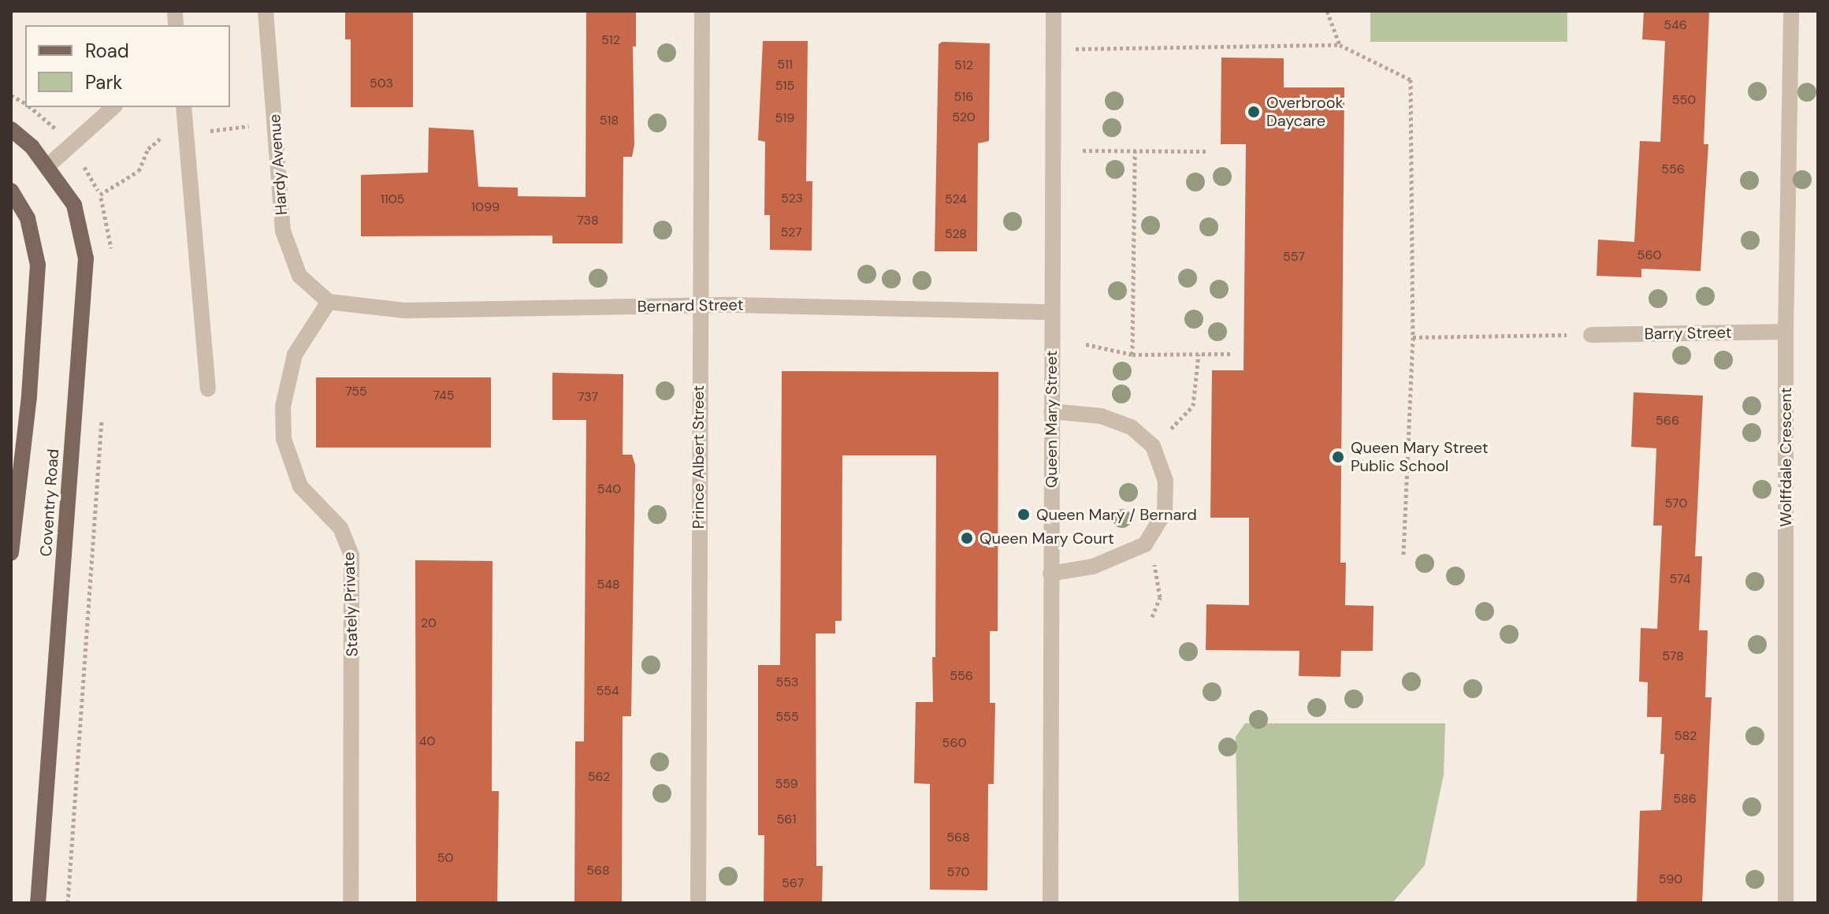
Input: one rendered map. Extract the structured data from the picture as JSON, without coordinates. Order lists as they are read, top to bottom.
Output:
{
  "streets": {
    "main road": ["Coventry Road"],
    "street": [
      "Hardy Avenue",
      "Bernard Street",
      "Barry Street",
      "Queen Mary Street",
      "Prince Albert Street",
      "Wolffdale Crescent",
      "Stately Private"
    ]
  },
  "crossings": [
    ["Hardy Avenue", "Bernard Street"],
    ["Hardy Avenue", "Stately Private"],
    ["Bernard Street", "Queen Mary Street"],
    ["Bernard Street", "Prince Albert Street"],
    ["Bernard Street", "Stately Private"],
    ["Barry Street", "Wolffdale Crescent"]
  ],
  "places": [
    "Overbrook Daycare",
    "Queen Mary Street Public School",
    "Queen Mary / Bernard",
    "Queen Mary Court"
  ],
  "house_numbers": [
    "546",
    "512",
    "511",
    "512",
    "503",
    "515",
    "516",
    "550",
    "520",
    "519",
    "518",
    "556",
    "523",
    "1105",
    "524",
    "1099",
    "738",
    "527",
    "528",
    "560",
    "557",
    "755",
    "745",
    "737",
    "566",
    "540",
    "570",
    "574",
    "548",
    "20",
    "578",
    "556",
    "553",
    "554",
    "555",
    "582",
    "40",
    "560",
    "562",
    "559",
    "586",
    "561",
    "568",
    "50",
    "568",
    "570",
    "590",
    "567"
  ],
  "legend": ["Road", "Park"]
}
